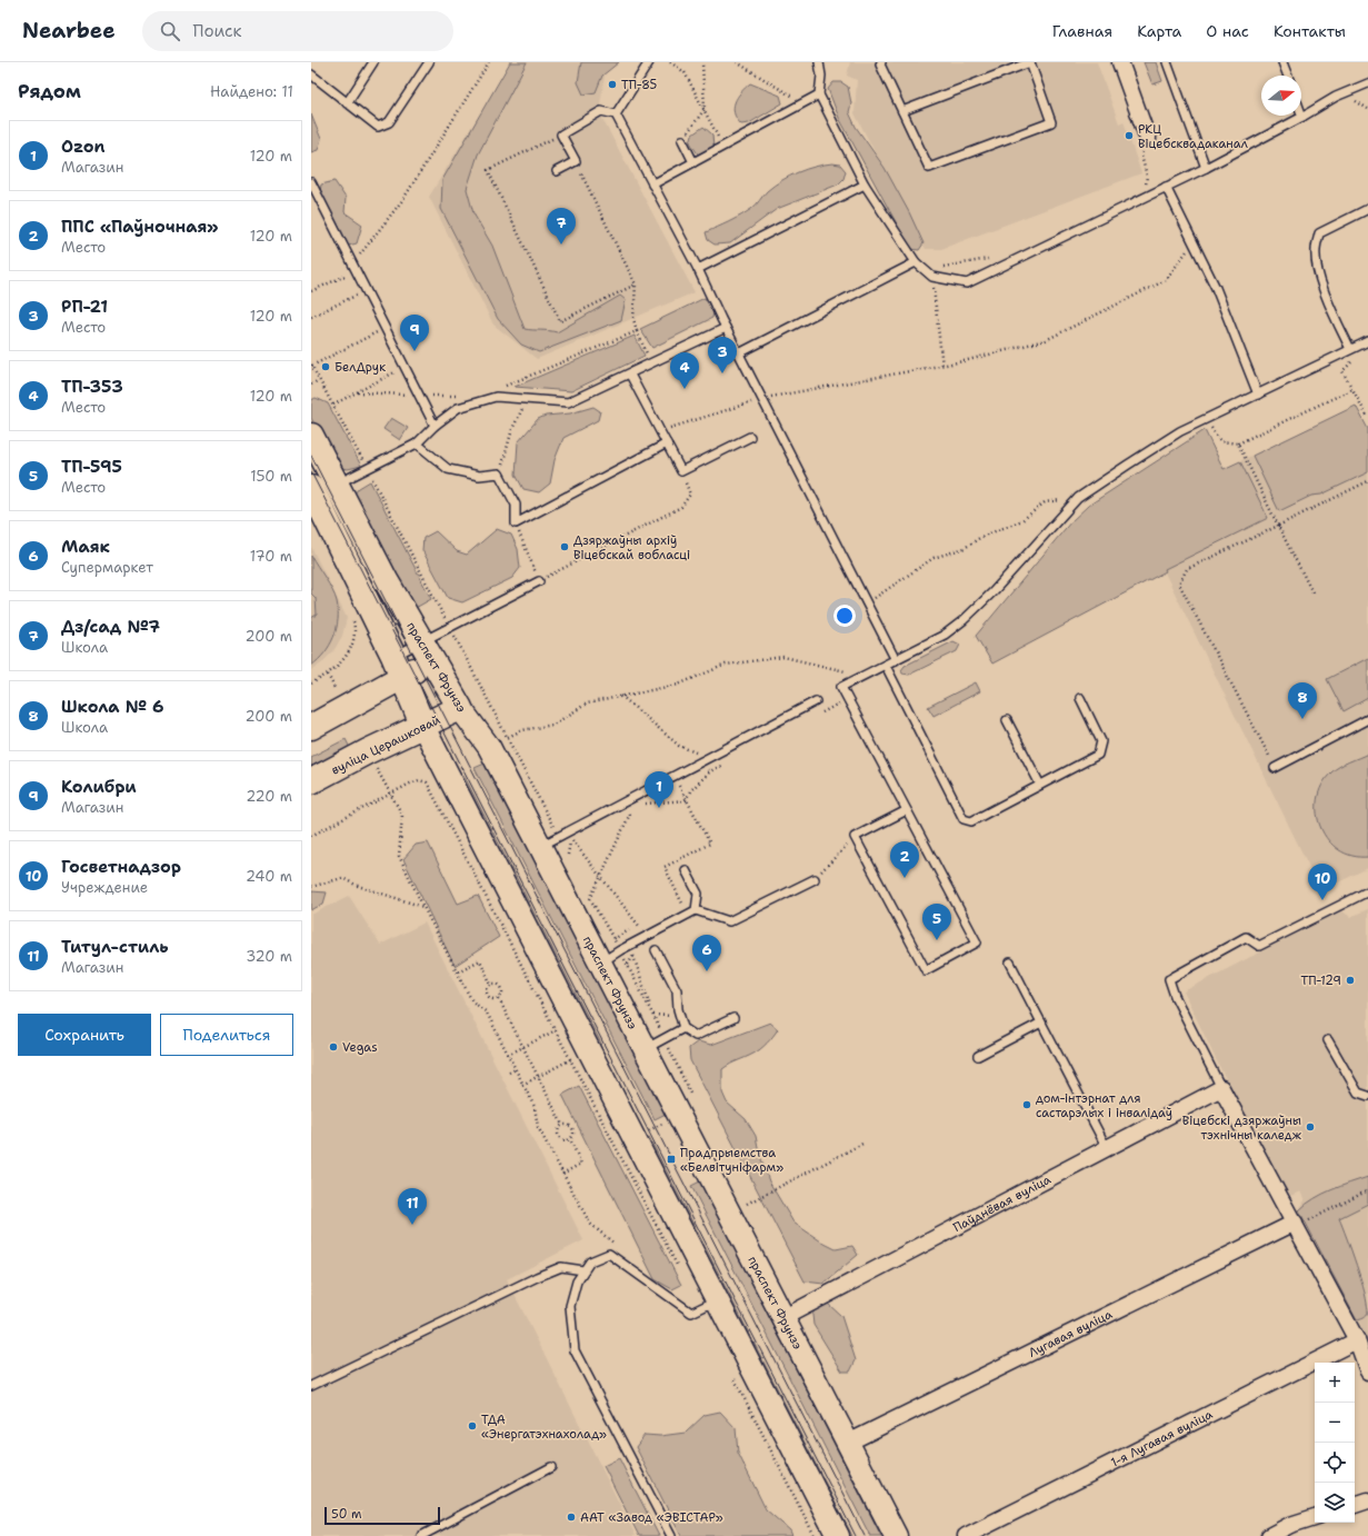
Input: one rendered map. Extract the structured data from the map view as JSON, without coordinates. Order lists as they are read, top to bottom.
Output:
{
  "streets": {
    "main road": ["праспект Фрунзэ", "вуліца Церашковай"],
    "street": ["Паўднёвая вуліца", "Лугавая вуліца", "1-я Лугавая вуліца"]
  },
  "crossings": [
    ["праспект Фрунзэ", "вуліца Церашковай"],
    ["праспект Фрунзэ", "Паўднёвая вуліца"],
    ["праспект Фрунзэ", "Лугавая вуліца"]
  ],
  "places": {
    "other": [
      "ТП-85",
      "РКЦ Віцебсквадаканал",
      "БелДрук",
      "Дзяржаўны архіў Віцебскай вобласці",
      "ТП-129",
      "Vegas",
      "дом-інтэрнат для састарэлых і інвалідаў",
      "Віцебскі дзяржаўны тэхнічны каледж",
      "ТДА «Энергатэхнахолад»",
      "ААТ «Завод «ЭВІСТАР»"
    ],
    "transit": ["Прадпрыемства «Белвітуніфарм»"]
  },
  "scale_bar": "50 m",
  "north": "right",
  "page": {
    "header": "Nearbee",
    "search": "Поиск",
    "nav": [
      "Главная",
      "Карта",
      "О нас",
      "Контакты"
    ],
    "heading": ["Рядом", "Найдено: 11"],
    "list": [
      {
        "mark": "1",
        "name": "Ozon",
        "note": "Магазин",
        "value": "120 m"
      },
      {
        "mark": "2",
        "name": "ППС «Паўночная»",
        "note": "Место",
        "value": "120 m"
      },
      {
        "mark": "3",
        "name": "РП-21",
        "note": "Место",
        "value": "120 m"
      },
      {
        "mark": "4",
        "name": "ТП-353",
        "note": "Место",
        "value": "120 m"
      },
      {
        "mark": "5",
        "name": "ТП-595",
        "note": "Место",
        "value": "150 m"
      },
      {
        "mark": "6",
        "name": "Маяк",
        "note": "Супермаркет",
        "value": "170 m"
      },
      {
        "mark": "7",
        "name": "Дз/сад №7",
        "note": "Школа",
        "value": "200 m"
      },
      {
        "mark": "8",
        "name": "Школа № 6",
        "note": "Школа",
        "value": "200 m"
      },
      {
        "mark": "9",
        "name": "Колибри",
        "note": "Магазин",
        "value": "220 m"
      },
      {
        "mark": "10",
        "name": "Госветнадзор",
        "note": "Учреждение",
        "value": "240 m"
      },
      {
        "mark": "11",
        "name": "Титул-cтиль",
        "note": "Магазин",
        "value": "320 m"
      }
    ],
    "pins": [
      "7",
      "9",
      "3",
      "4",
      "8",
      "1",
      "2",
      "10",
      "5",
      "6",
      "11"
    ],
    "buttons": ["Сохранить", "Поделиться"],
    "map_buttons": ["+", "−"],
    "scale": "50 m"
  }
}
